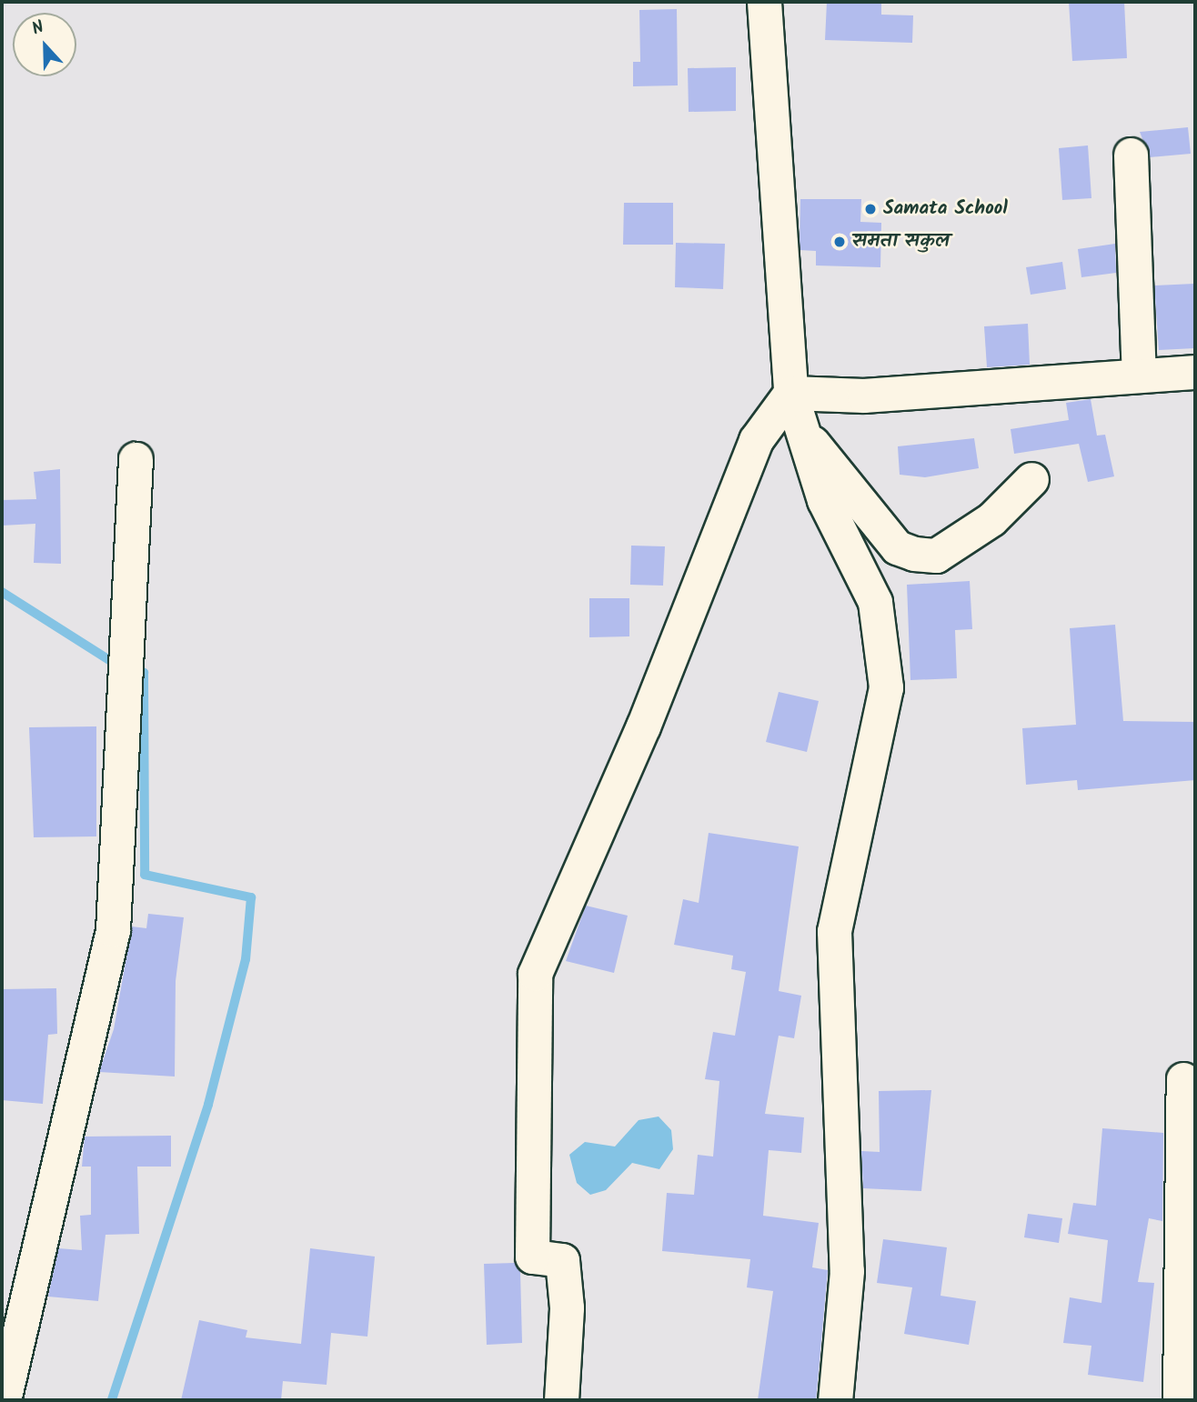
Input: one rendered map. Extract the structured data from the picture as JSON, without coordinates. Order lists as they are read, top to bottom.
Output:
{
  "places": ["Samata School", "समता सकुल"],
  "north": "top"
}
